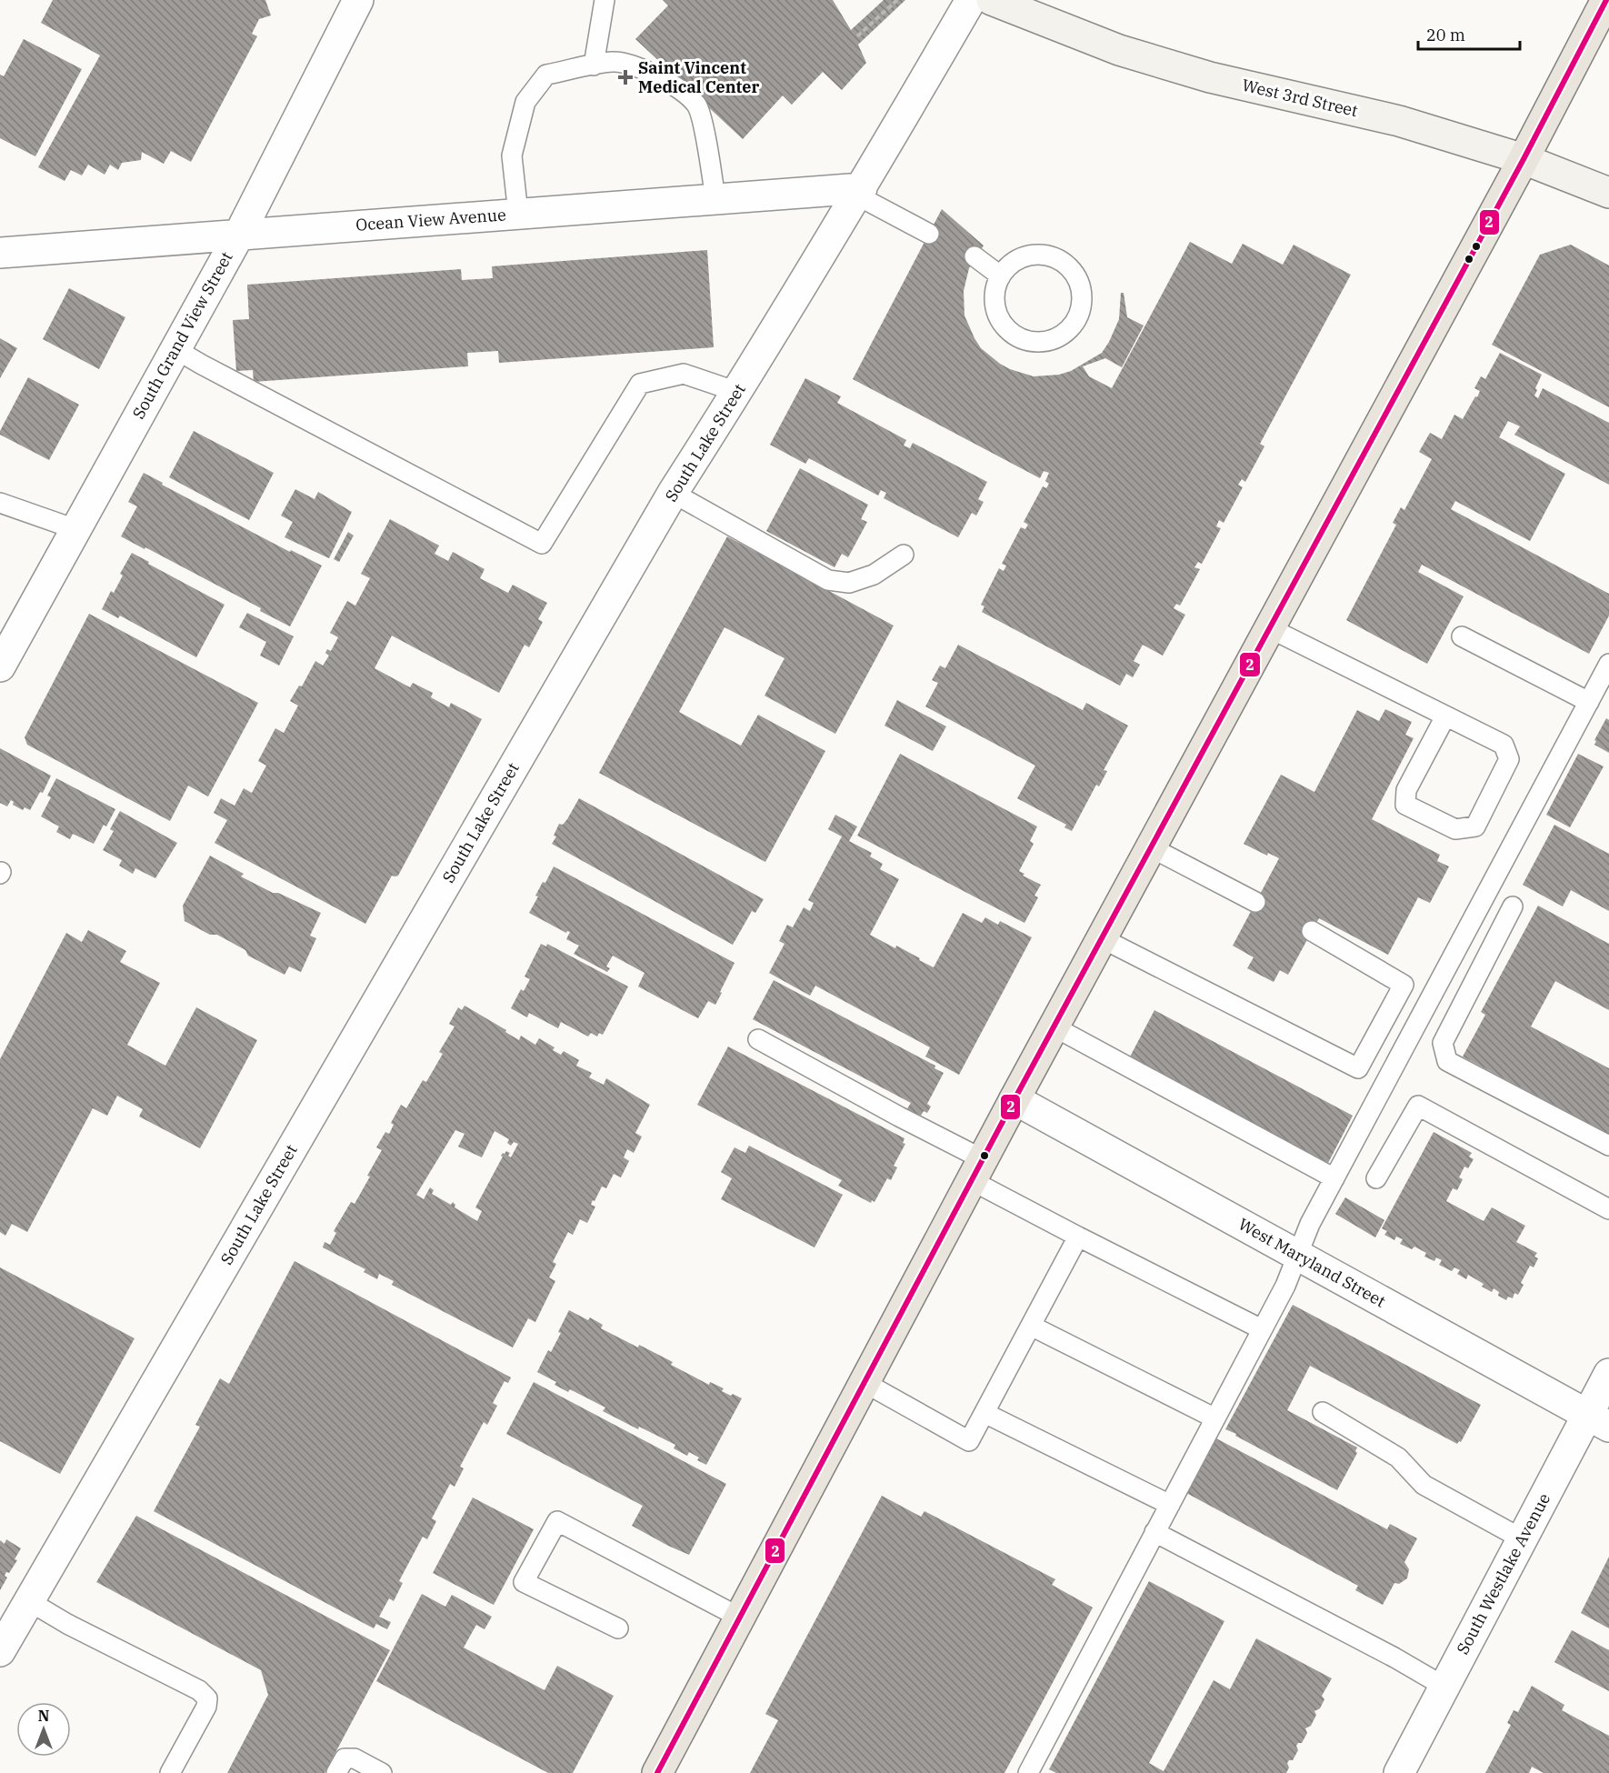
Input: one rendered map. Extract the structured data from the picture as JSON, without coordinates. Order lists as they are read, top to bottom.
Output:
{
  "streets": {
    "main road": ["West 3rd Street"],
    "street": [
      "Ocean View Avenue",
      "South Grand View Street",
      "South Lake Street",
      "West Maryland Street",
      "South Westlake Avenue"
    ]
  },
  "crossings": [
    ["Ocean View Avenue", "South Grand View Street"],
    ["Ocean View Avenue", "South Lake Street"],
    ["West Maryland Street", "South Westlake Avenue"]
  ],
  "places": {
    "health": ["Saint Vincent Medical Center"]
  },
  "lines": ["transit line 2"],
  "scale_bar": "20 m",
  "north": "top"
}
